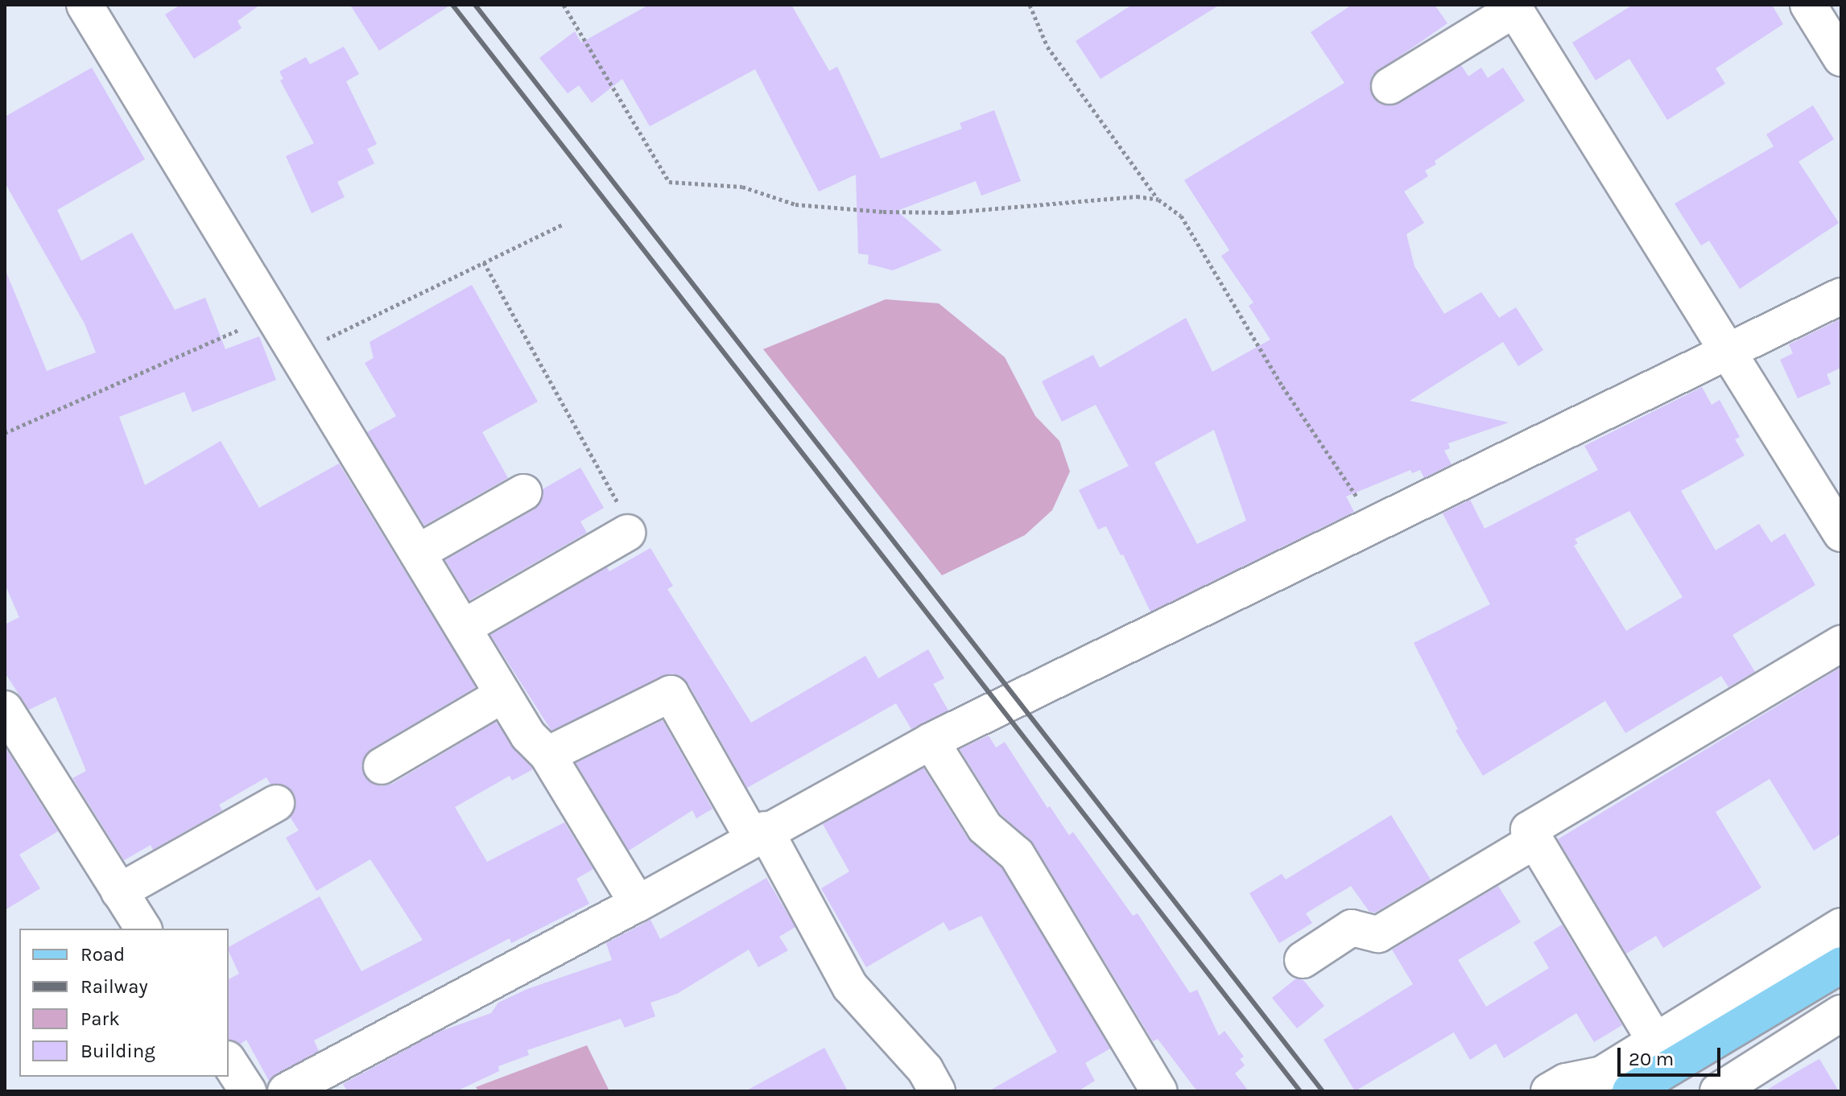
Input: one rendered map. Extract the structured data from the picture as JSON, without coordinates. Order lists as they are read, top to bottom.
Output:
{
  "legend": [
    "Road",
    "Railway",
    "Park",
    "Building"
  ],
  "scale_bar": "20 m"
}
